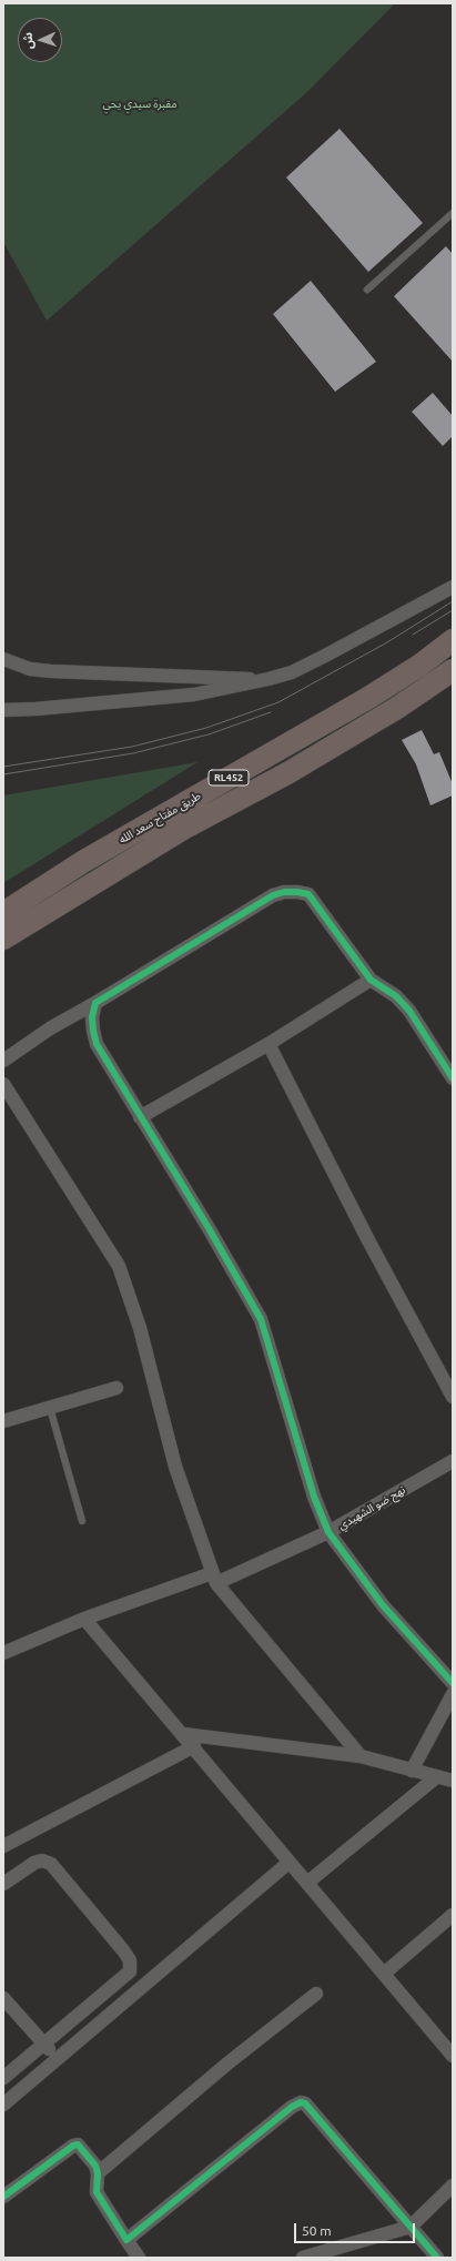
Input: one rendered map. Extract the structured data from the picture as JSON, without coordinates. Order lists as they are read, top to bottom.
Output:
{
  "streets": {
    "highway": ["RL452", "طريق مفتاح سعد الله"],
    "street": ["نهج ضو الشهيدي"]
  },
  "parks": ["مقبرة سيدي يحي"],
  "scale_bar": "50 m",
  "north": "left"
}
